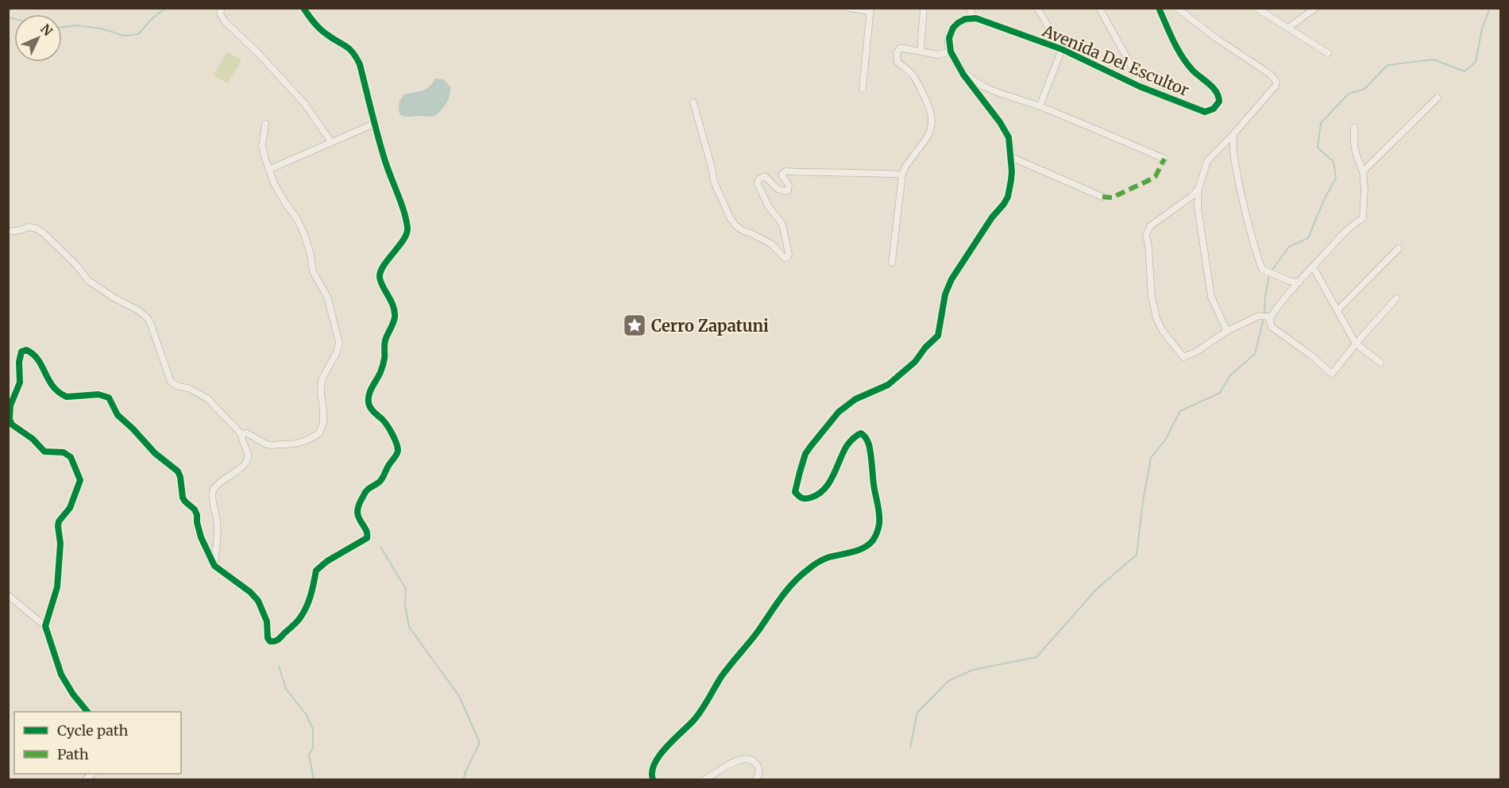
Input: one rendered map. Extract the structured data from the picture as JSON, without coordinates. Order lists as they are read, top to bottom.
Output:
{
  "streets": {
    "street": ["Avenida Del Escultor"]
  },
  "places": {
    "place": ["Cerro Zapatuni"]
  },
  "legend": ["Cycle path", "Path"],
  "north": "top right"
}
